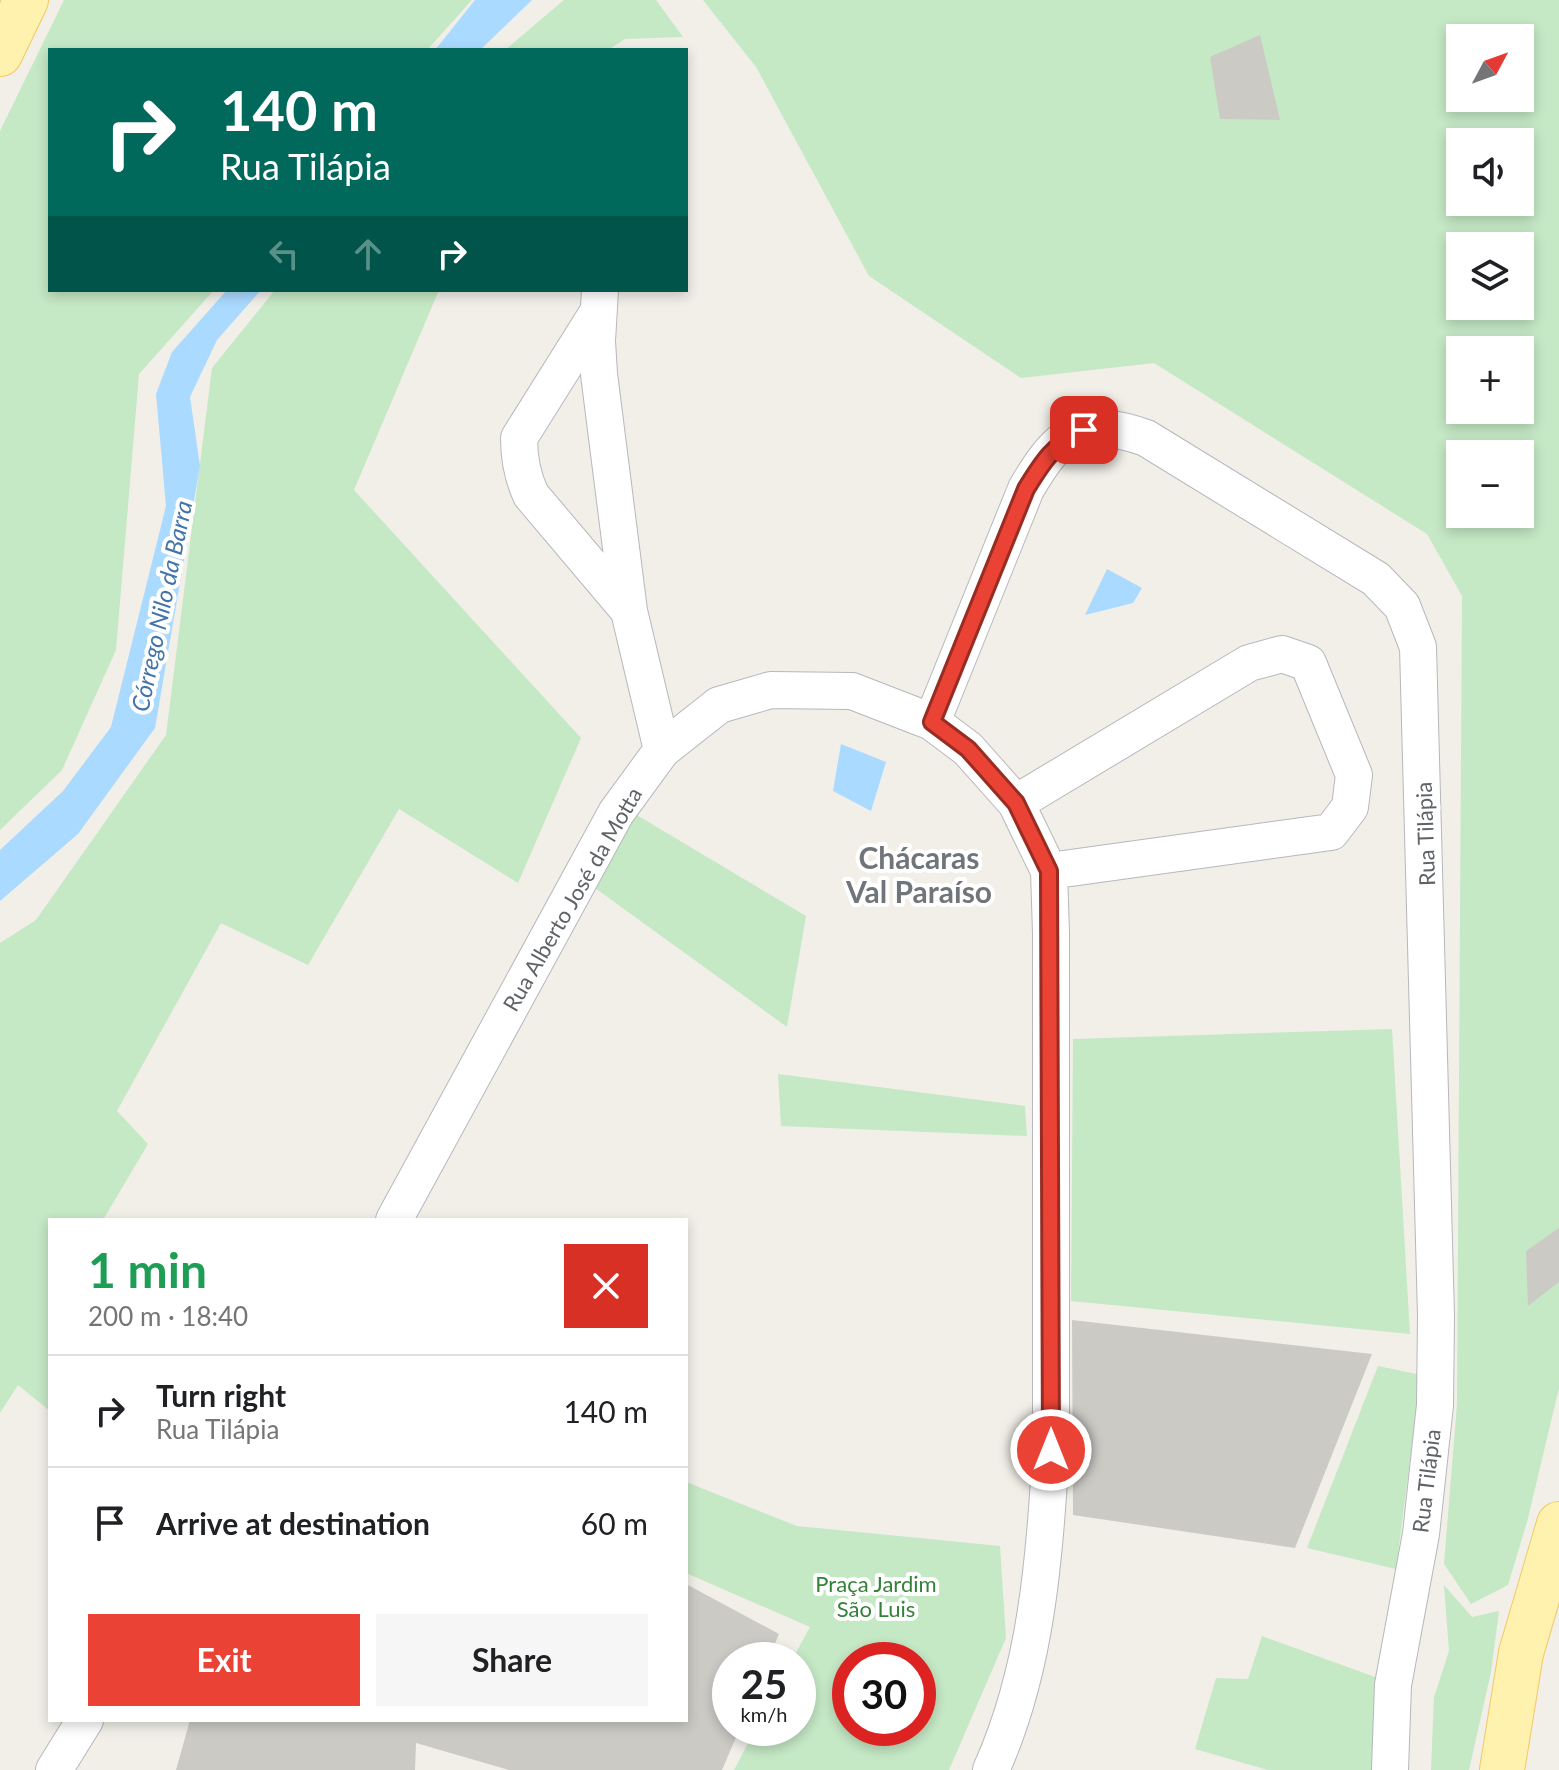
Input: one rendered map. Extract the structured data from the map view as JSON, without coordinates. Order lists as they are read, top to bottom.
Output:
{
  "streets": {
    "street": ["Rua Tilápia", "Rua Alberto José da Motta"]
  },
  "crossings": [
    ["Rua Tilápia", "Rua Alberto José da Motta"]
  ],
  "districts": ["Chácaras Val Paraíso"],
  "water": ["Córrego Nilo da Barra"],
  "parks": ["Praça Jardim São Luis"],
  "north": "top right",
  "page": {
    "map_buttons": ["+", "−"],
    "turn": ["140 m", "Rua Tilápia"],
    "heading": ["1 min", "200 m · 18:40"],
    "list": [
      {
        "name": "Turn right",
        "note": "Rua Tilápia",
        "value": "140 m"
      },
      {
        "name": "Arrive at destination",
        "value": "60 m"
      }
    ],
    "buttons": ["Exit", "Share"],
    "speed": "25 km/h",
    "limit": "30"
  }
}
